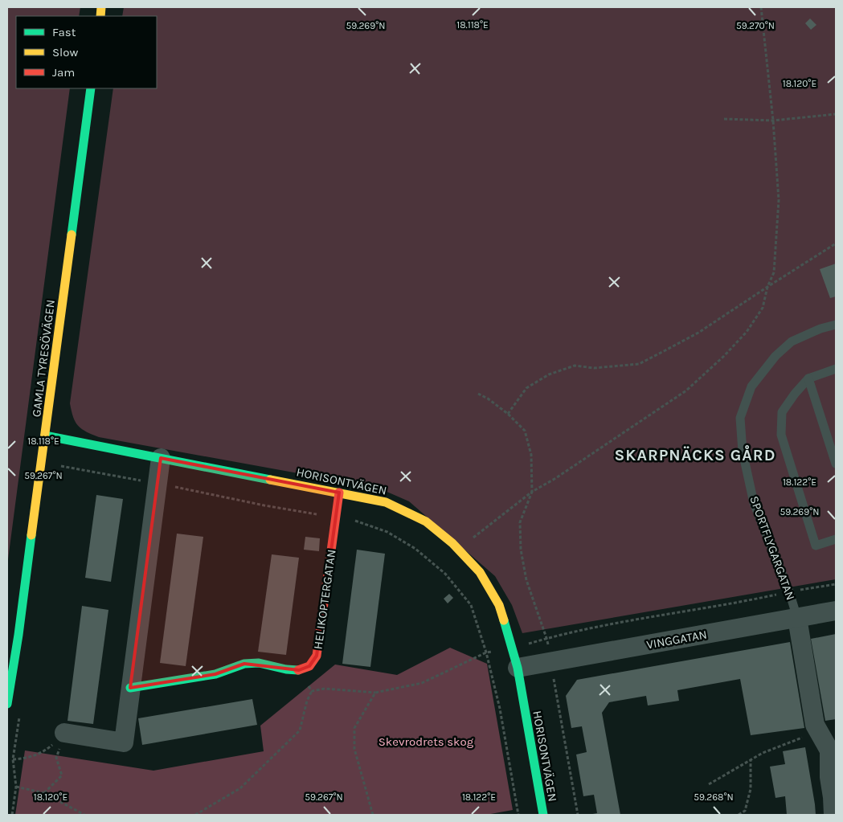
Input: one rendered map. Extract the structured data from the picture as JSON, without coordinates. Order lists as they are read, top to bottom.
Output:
{
  "streets": {
    "street": [
      "GAMLA TYRESÖVÄGEN",
      "HORISONTVÄGEN",
      "SPORTFLYGARGATAN",
      "HELIKOPTERGATAN",
      "VINGGATAN"
    ]
  },
  "crossings": [
    ["GAMLA TYRESÖVÄGEN", "HORISONTVÄGEN"],
    ["HORISONTVÄGEN", "HELIKOPTERGATAN"],
    ["HORISONTVÄGEN", "VINGGATAN"],
    ["SPORTFLYGARGATAN", "VINGGATAN"]
  ],
  "districts": ["SKARPNÄCKS GÅRD"],
  "parks": ["Skevrodrets skog"],
  "legend": ["Fast", "Slow", "Jam"],
  "coordinates": [
    "18.118°E",
    "59.270°N",
    "59.269°N",
    "18.120°E",
    "59.267°N",
    "18.122°E",
    "59.268°N"
  ]
}
